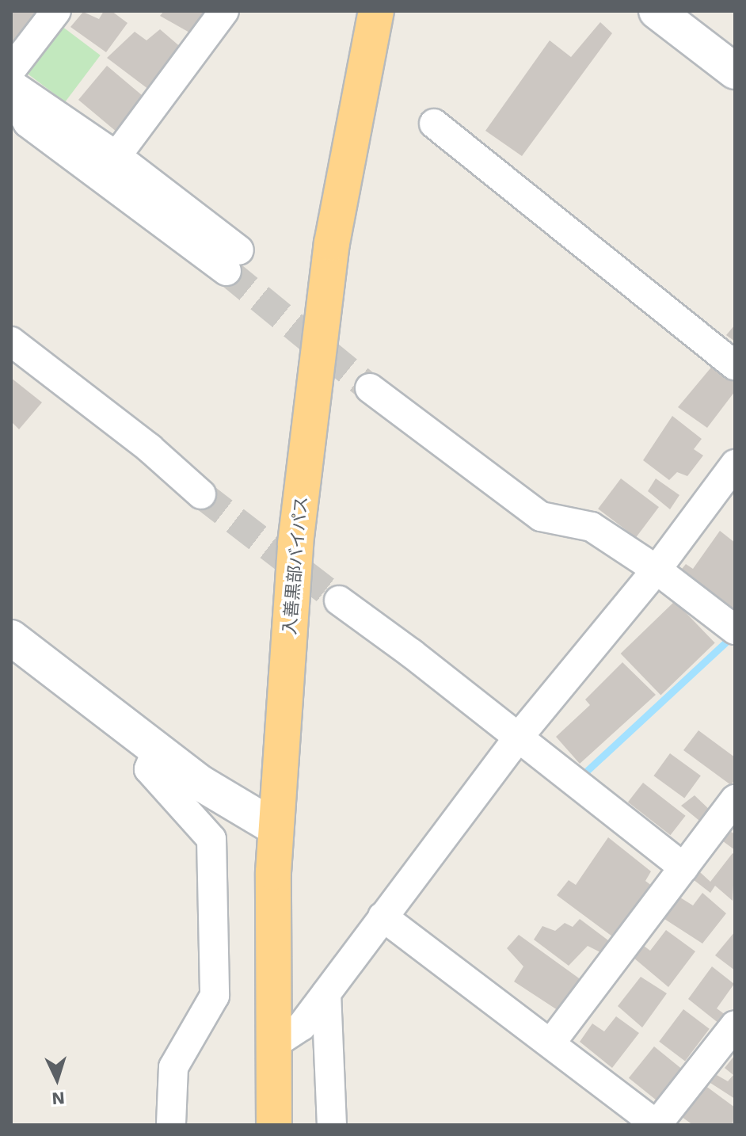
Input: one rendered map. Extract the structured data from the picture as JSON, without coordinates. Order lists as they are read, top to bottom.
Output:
{
  "streets": {
    "highway": ["入善黒部バイパス"]
  },
  "north": "bottom"
}
